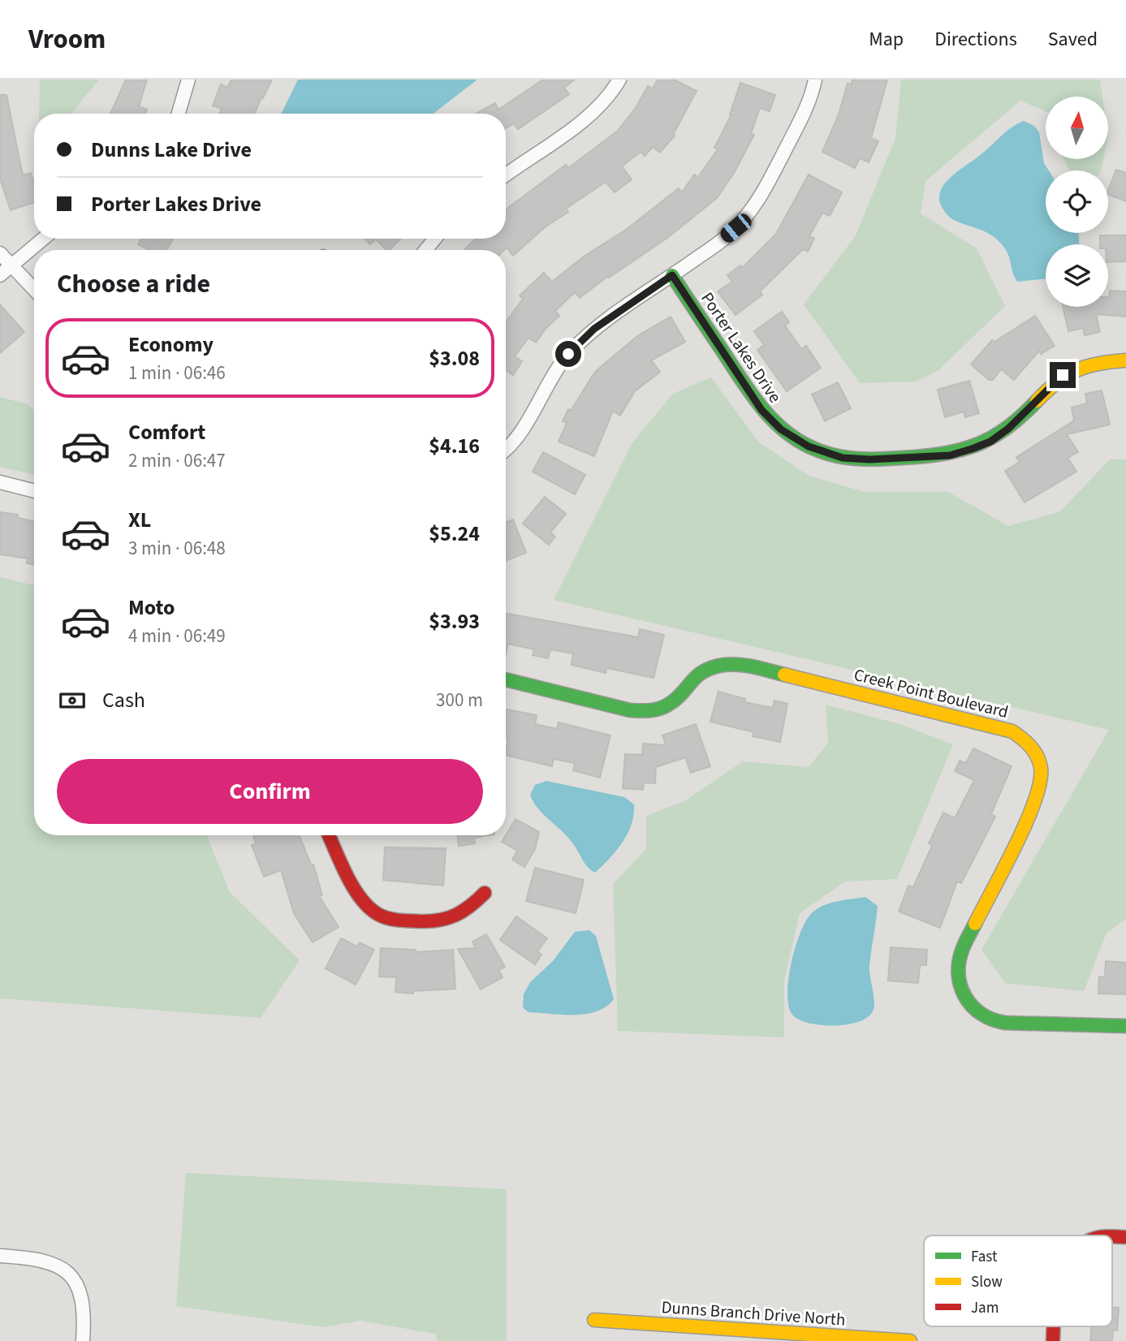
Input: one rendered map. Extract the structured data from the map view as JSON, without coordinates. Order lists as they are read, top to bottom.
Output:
{
  "streets": {
    "street": ["Porter Lakes Drive", "Creek Point Boulevard", "Dunns Branch Drive North"]
  },
  "legend": ["Fast", "Slow", "Jam"],
  "north": "top",
  "page": {
    "header": "Vroom",
    "nav": ["Map", "Directions", "Saved"],
    "banner": ["Dunns Lake Drive", "Porter Lakes Drive"],
    "heading": "Choose a ride",
    "list": [
      {
        "name": "Economy",
        "note": "1 min · 06:46",
        "value": "$3.08"
      },
      {
        "name": "Comfort",
        "note": "2 min · 06:47",
        "value": "$4.16"
      },
      {
        "name": "XL",
        "note": "3 min · 06:48",
        "value": "$5.24"
      },
      {
        "name": "Moto",
        "note": "4 min · 06:49",
        "value": "$3.93"
      }
    ],
    "pay": ["Cash", "300 m"],
    "buttons": "Confirm"
  }
}
